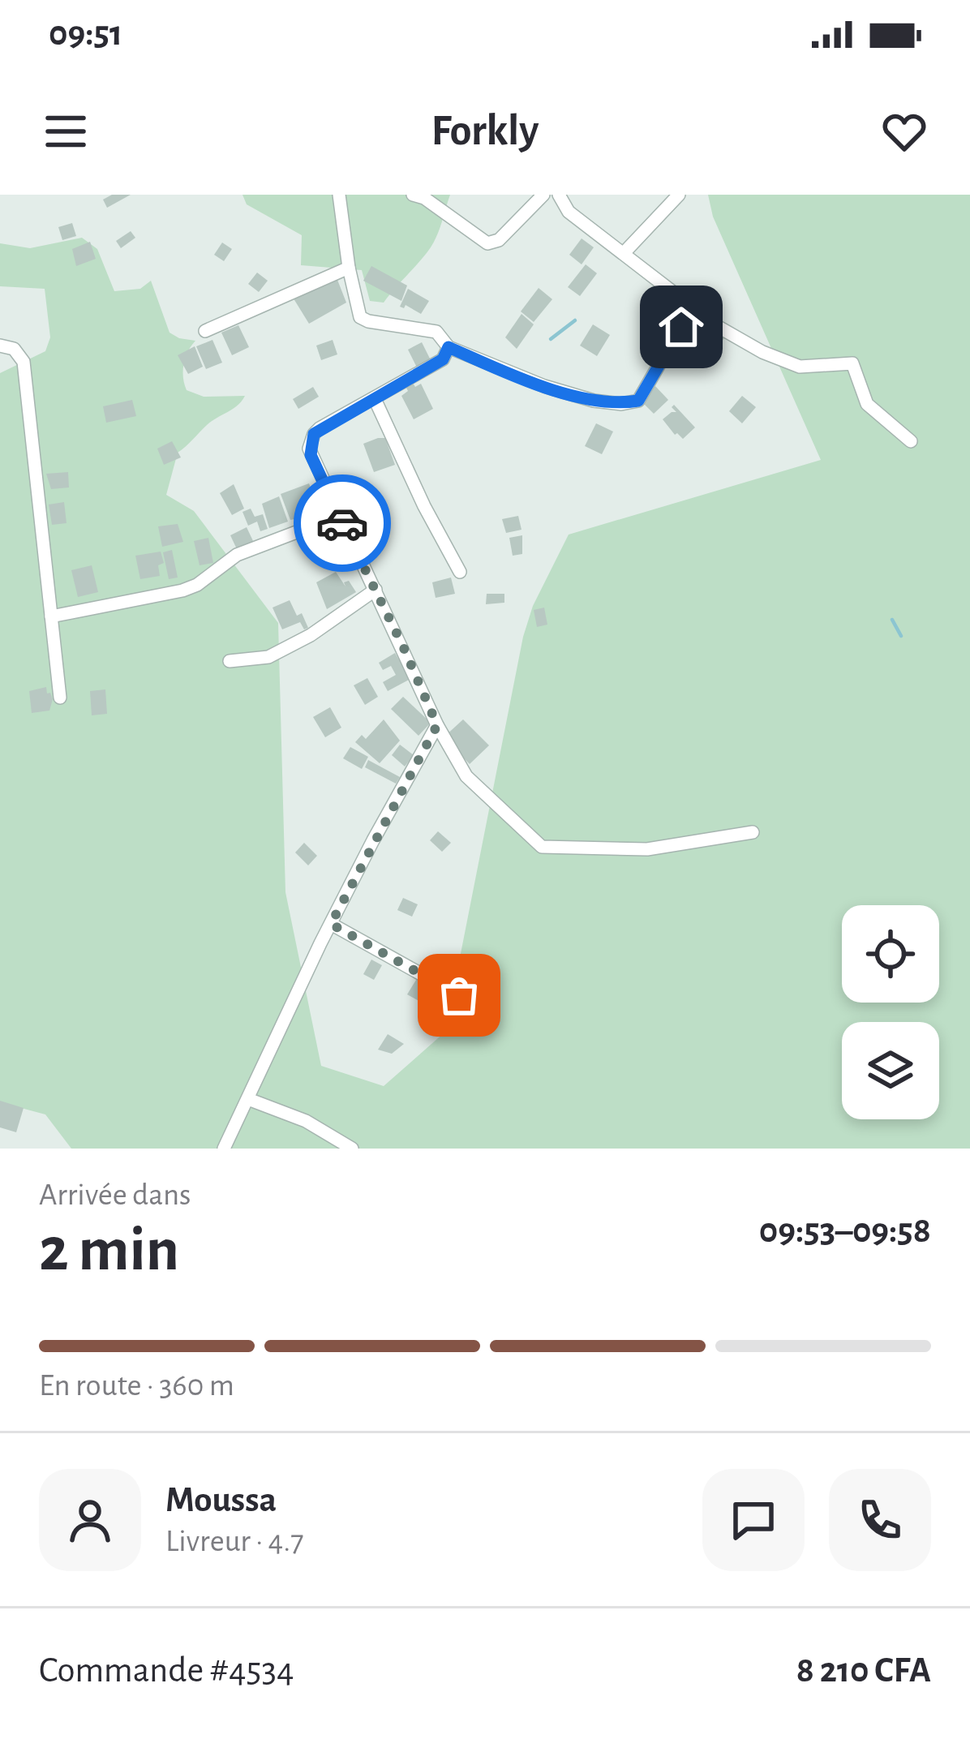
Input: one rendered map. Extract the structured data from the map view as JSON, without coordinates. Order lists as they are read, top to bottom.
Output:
{
  "page": {
    "status": "09:51",
    "header": "Forkly",
    "heading": ["2 min", "Arrivée dans", "09:53–09:58"],
    "panel": [
      "Moussa",
      "Livreur · 4.7",
      "Commande #4534",
      "8 210 CFA"
    ],
    "bar": "En route · 360 m"
  }
}
